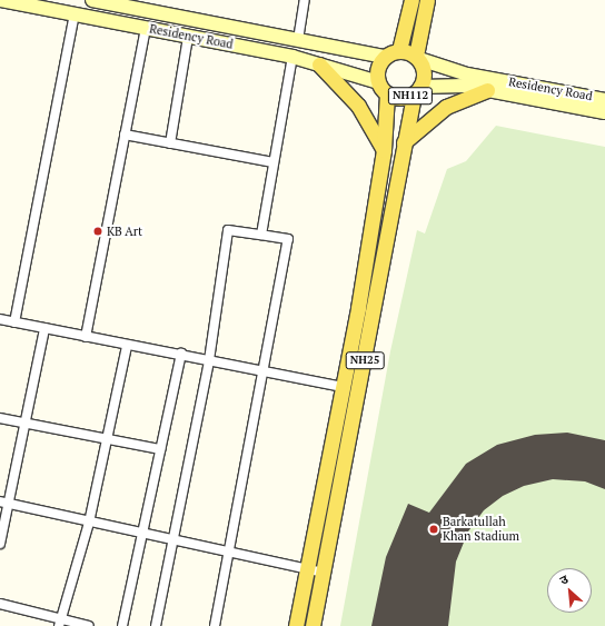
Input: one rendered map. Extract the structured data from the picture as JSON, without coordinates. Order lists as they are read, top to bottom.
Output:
{
  "streets": {
    "main road": ["Residency Road", "NH112", "NH25"]
  },
  "crossings": [
    ["Residency Road", "NH112"],
    ["Residency Road", "NH25"],
    ["NH112", "NH25"]
  ],
  "places": ["KB Art", "Barkatullah Khan Stadium"],
  "north": "top left"
}
